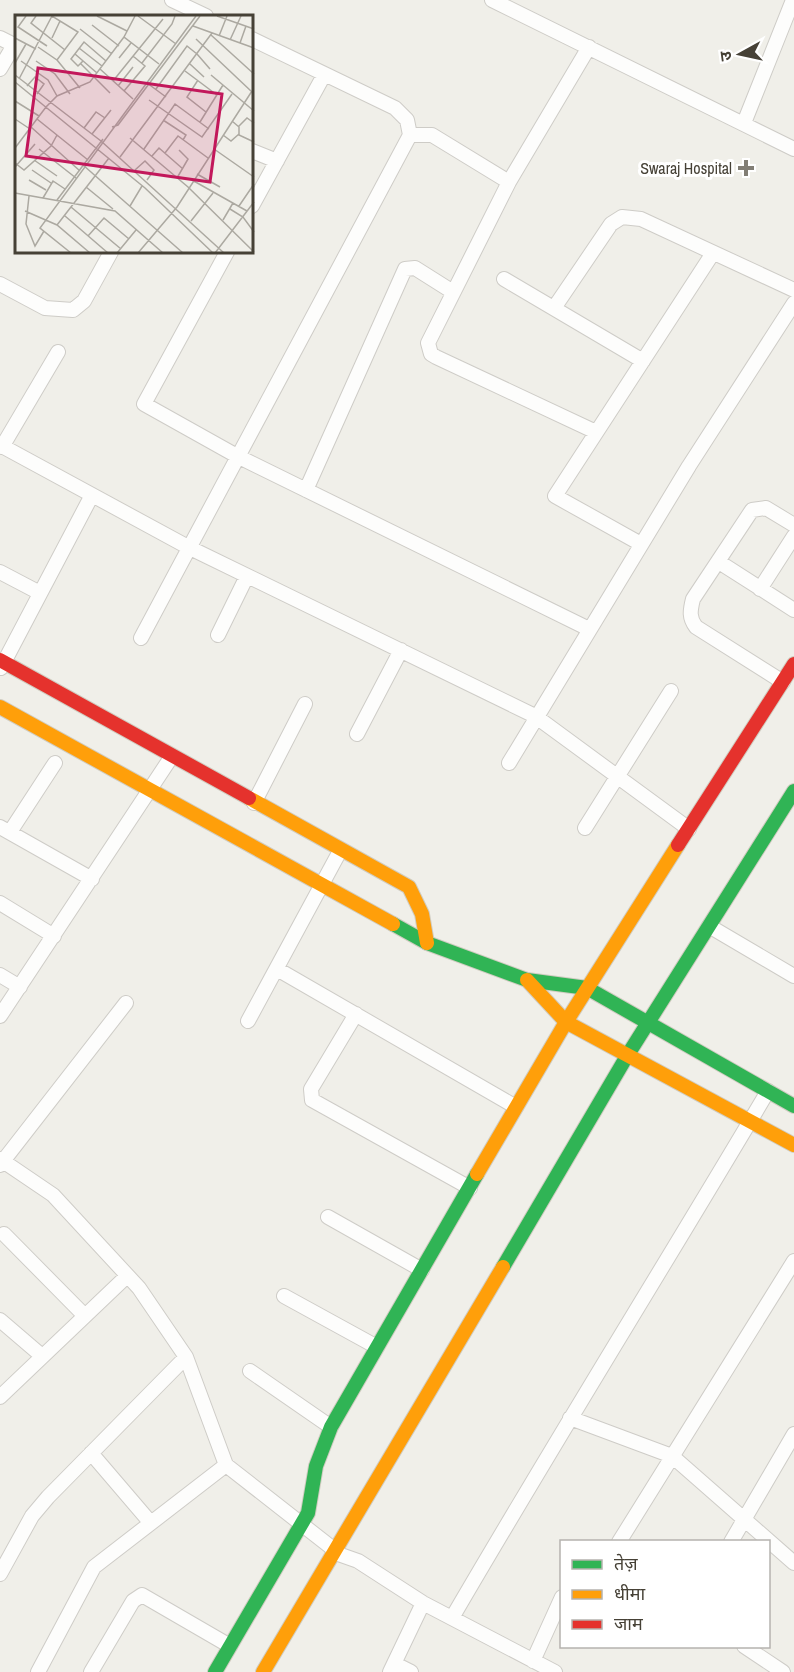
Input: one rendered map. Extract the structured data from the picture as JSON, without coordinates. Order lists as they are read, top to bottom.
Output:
{
  "places": {
    "health": ["Swaraj Hospital"]
  },
  "legend": ["तेज़", "धीमा", "जाम"],
  "north": "left"
}
